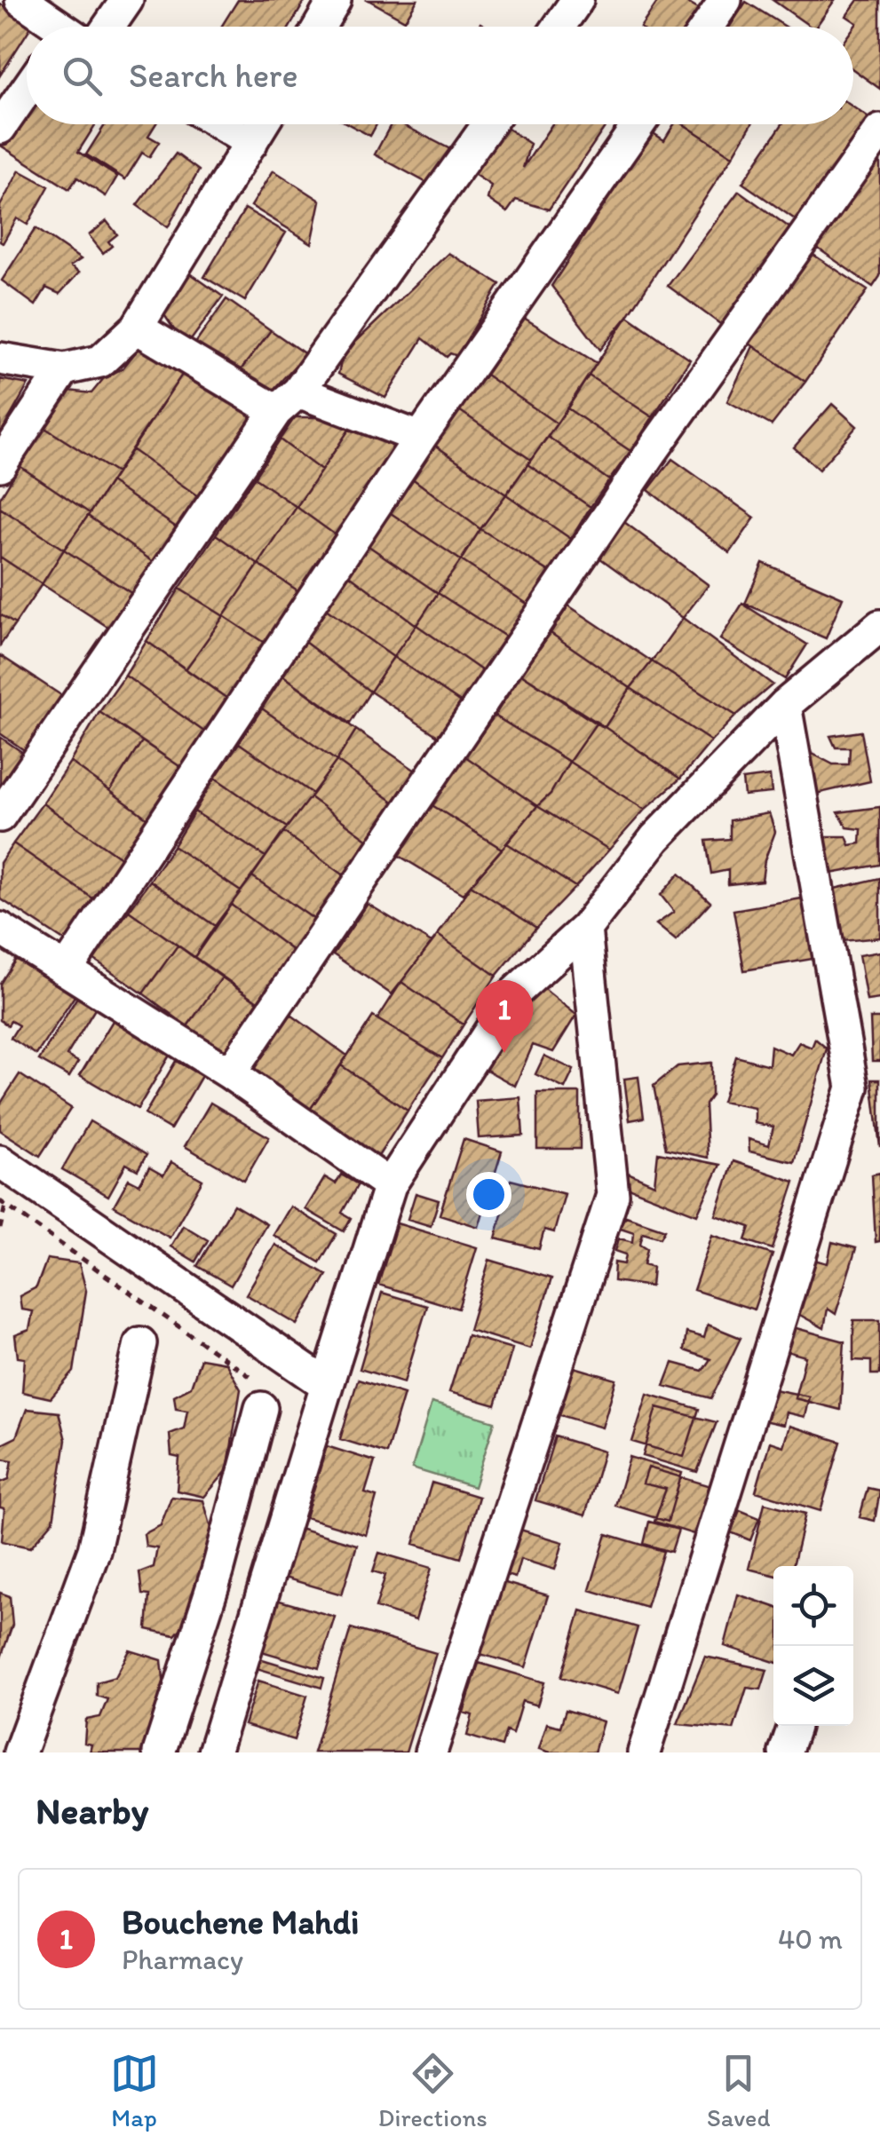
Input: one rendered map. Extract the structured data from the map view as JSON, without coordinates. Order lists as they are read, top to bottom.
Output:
{
  "page": {
    "search": "Search here",
    "pins": "1",
    "heading": "Nearby",
    "list": [
      {
        "mark": "1",
        "name": "Bouchene Mahdi",
        "note": "Pharmacy",
        "value": "40 m"
      }
    ],
    "nav": ["Map", "Directions", "Saved"]
  }
}
